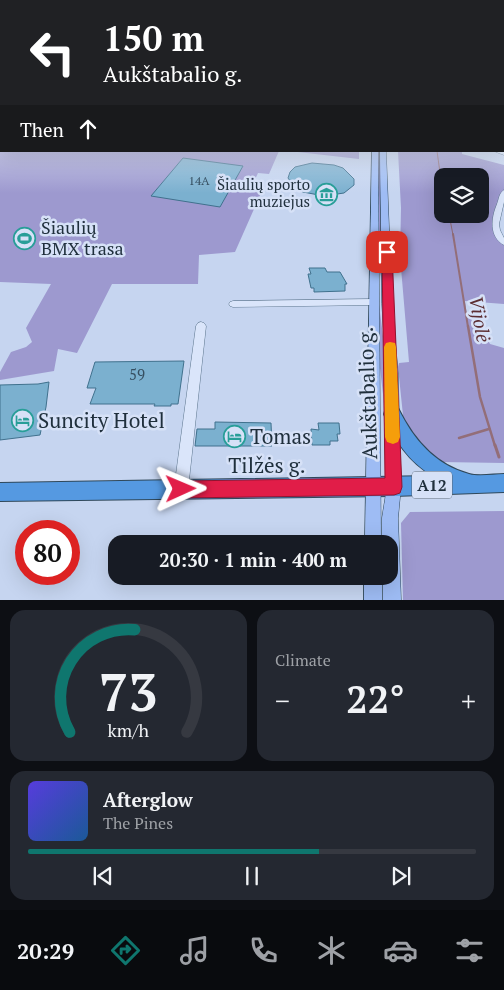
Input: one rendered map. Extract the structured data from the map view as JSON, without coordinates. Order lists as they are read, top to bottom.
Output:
{
  "streets": {
    "highway": ["Tilžės g.", "A12"],
    "main road": ["Aukštabalio g."]
  },
  "crossings": [
    ["Aukštabalio g.", "Tilžės g."]
  ],
  "water": ["Vijolė"],
  "places": {
    "museum": ["Šiaulių sporto muziejus"],
    "sports": ["Šiaulių BMX trasa"],
    "hotel": ["Suncity Hotel", "Tomas"]
  },
  "house_numbers": ["14A", "59"],
  "page": {
    "turn": ["150 m", "Aukštabalio g."],
    "then": "Then",
    "limit": "80",
    "trip": "20:30 · 1 min · 400 m",
    "tile": "Climate",
    "heat": ["−", "22°", "+"],
    "song": ["Afterglow", "The Pines"],
    "tabs": "20:29",
    "gauge": ["73", "km/h"]
  }
}
